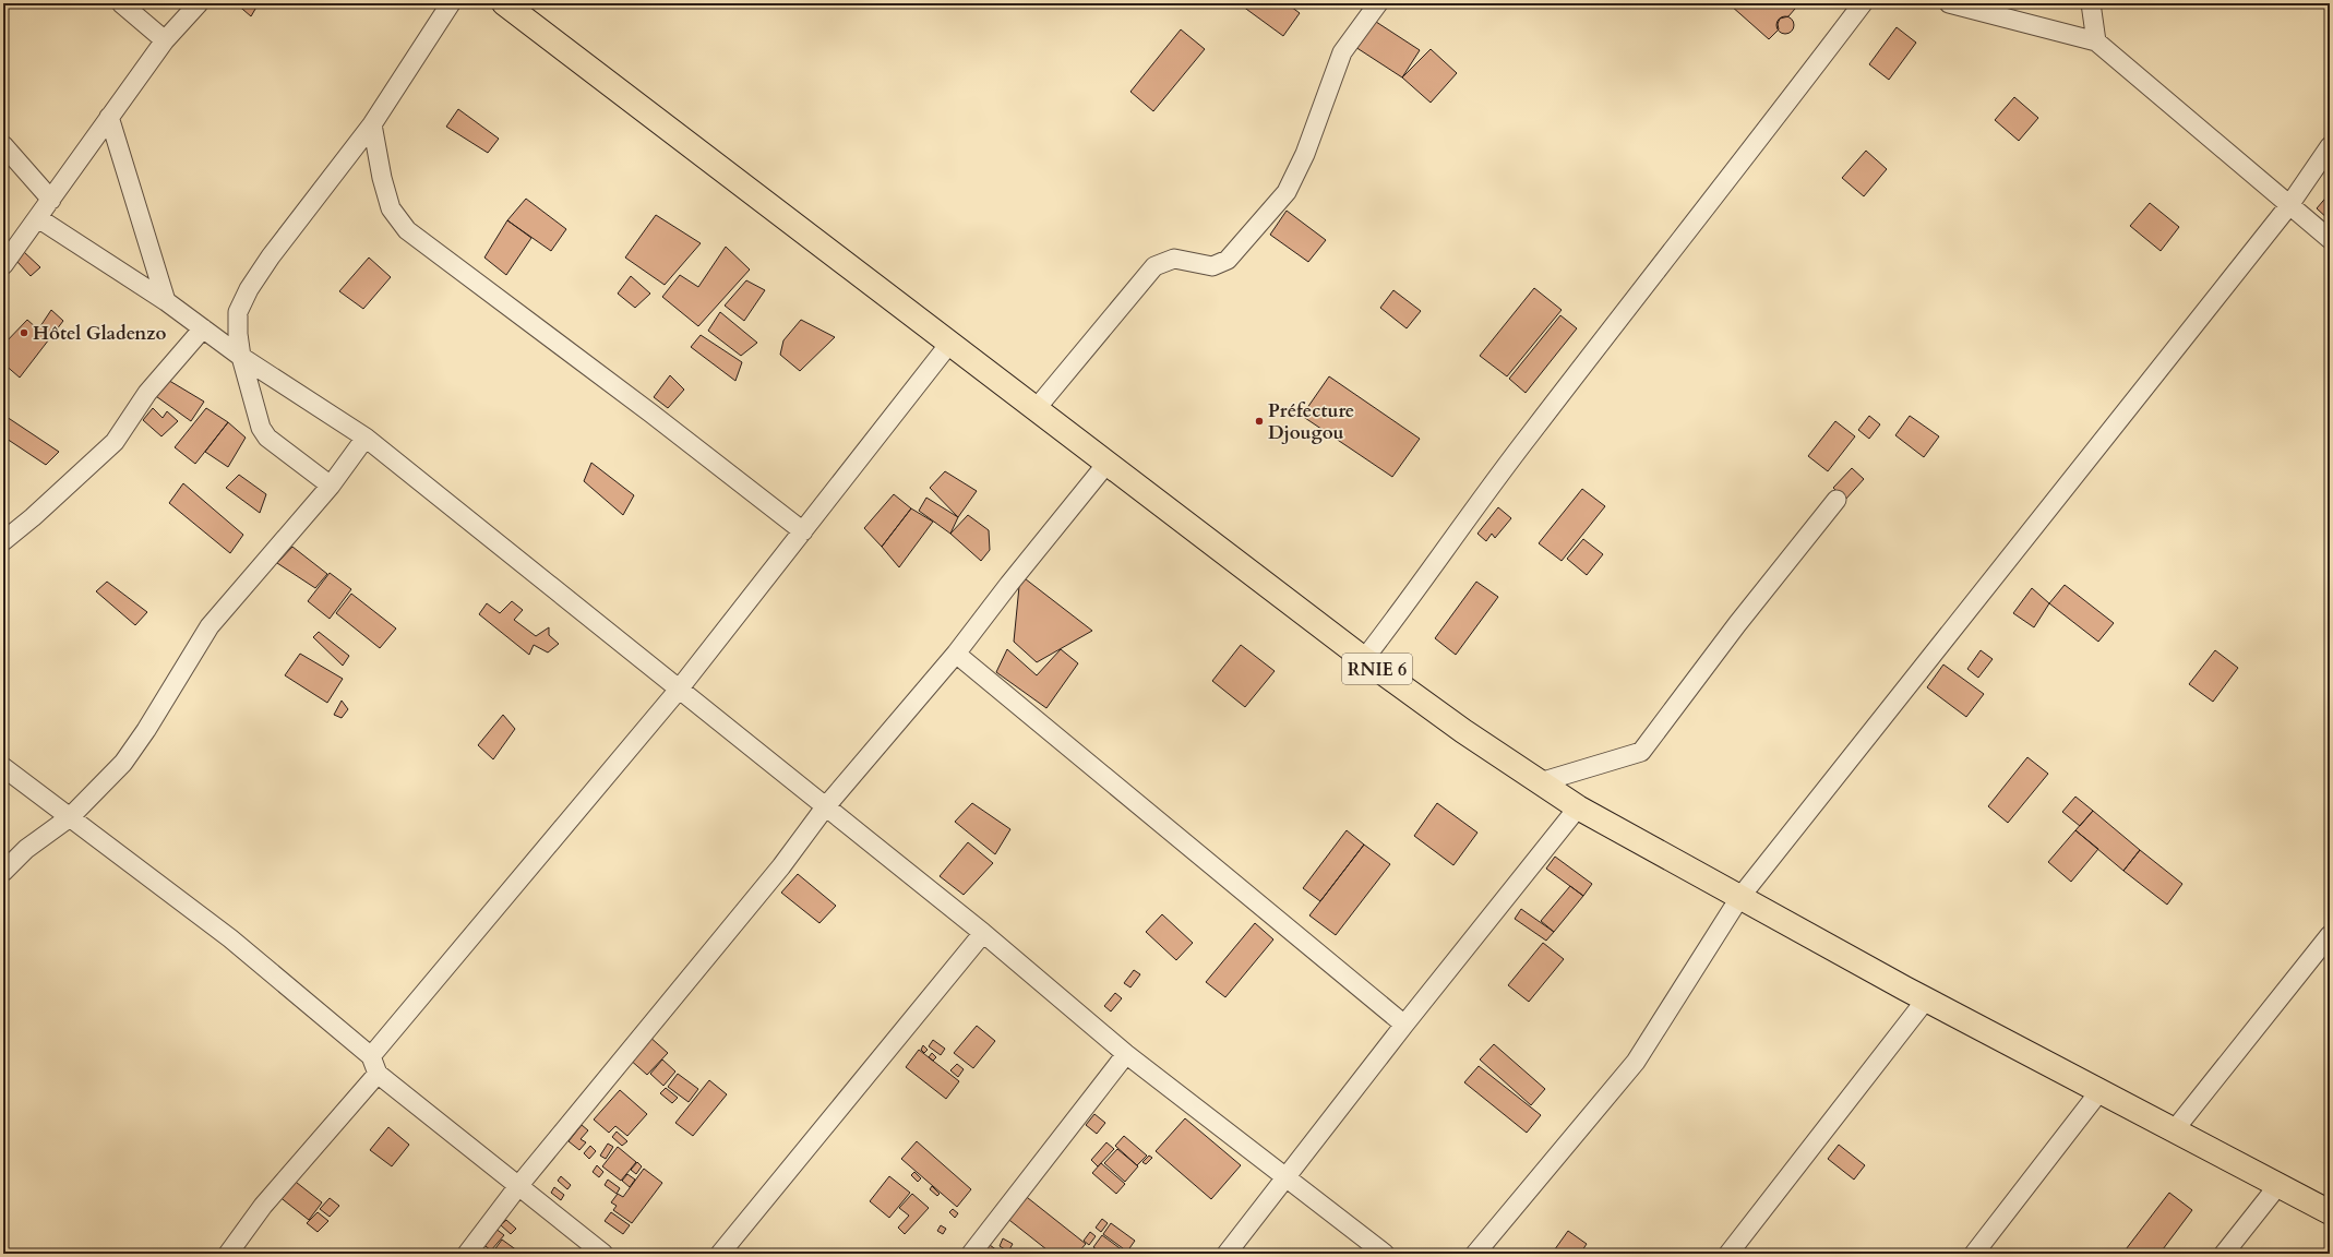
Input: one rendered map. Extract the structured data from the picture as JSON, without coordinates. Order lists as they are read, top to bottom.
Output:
{
  "streets": {
    "main road": ["RNIE 6"]
  },
  "places": ["Hôtel Gladenzo", "Préfecture Djougou"]
}
